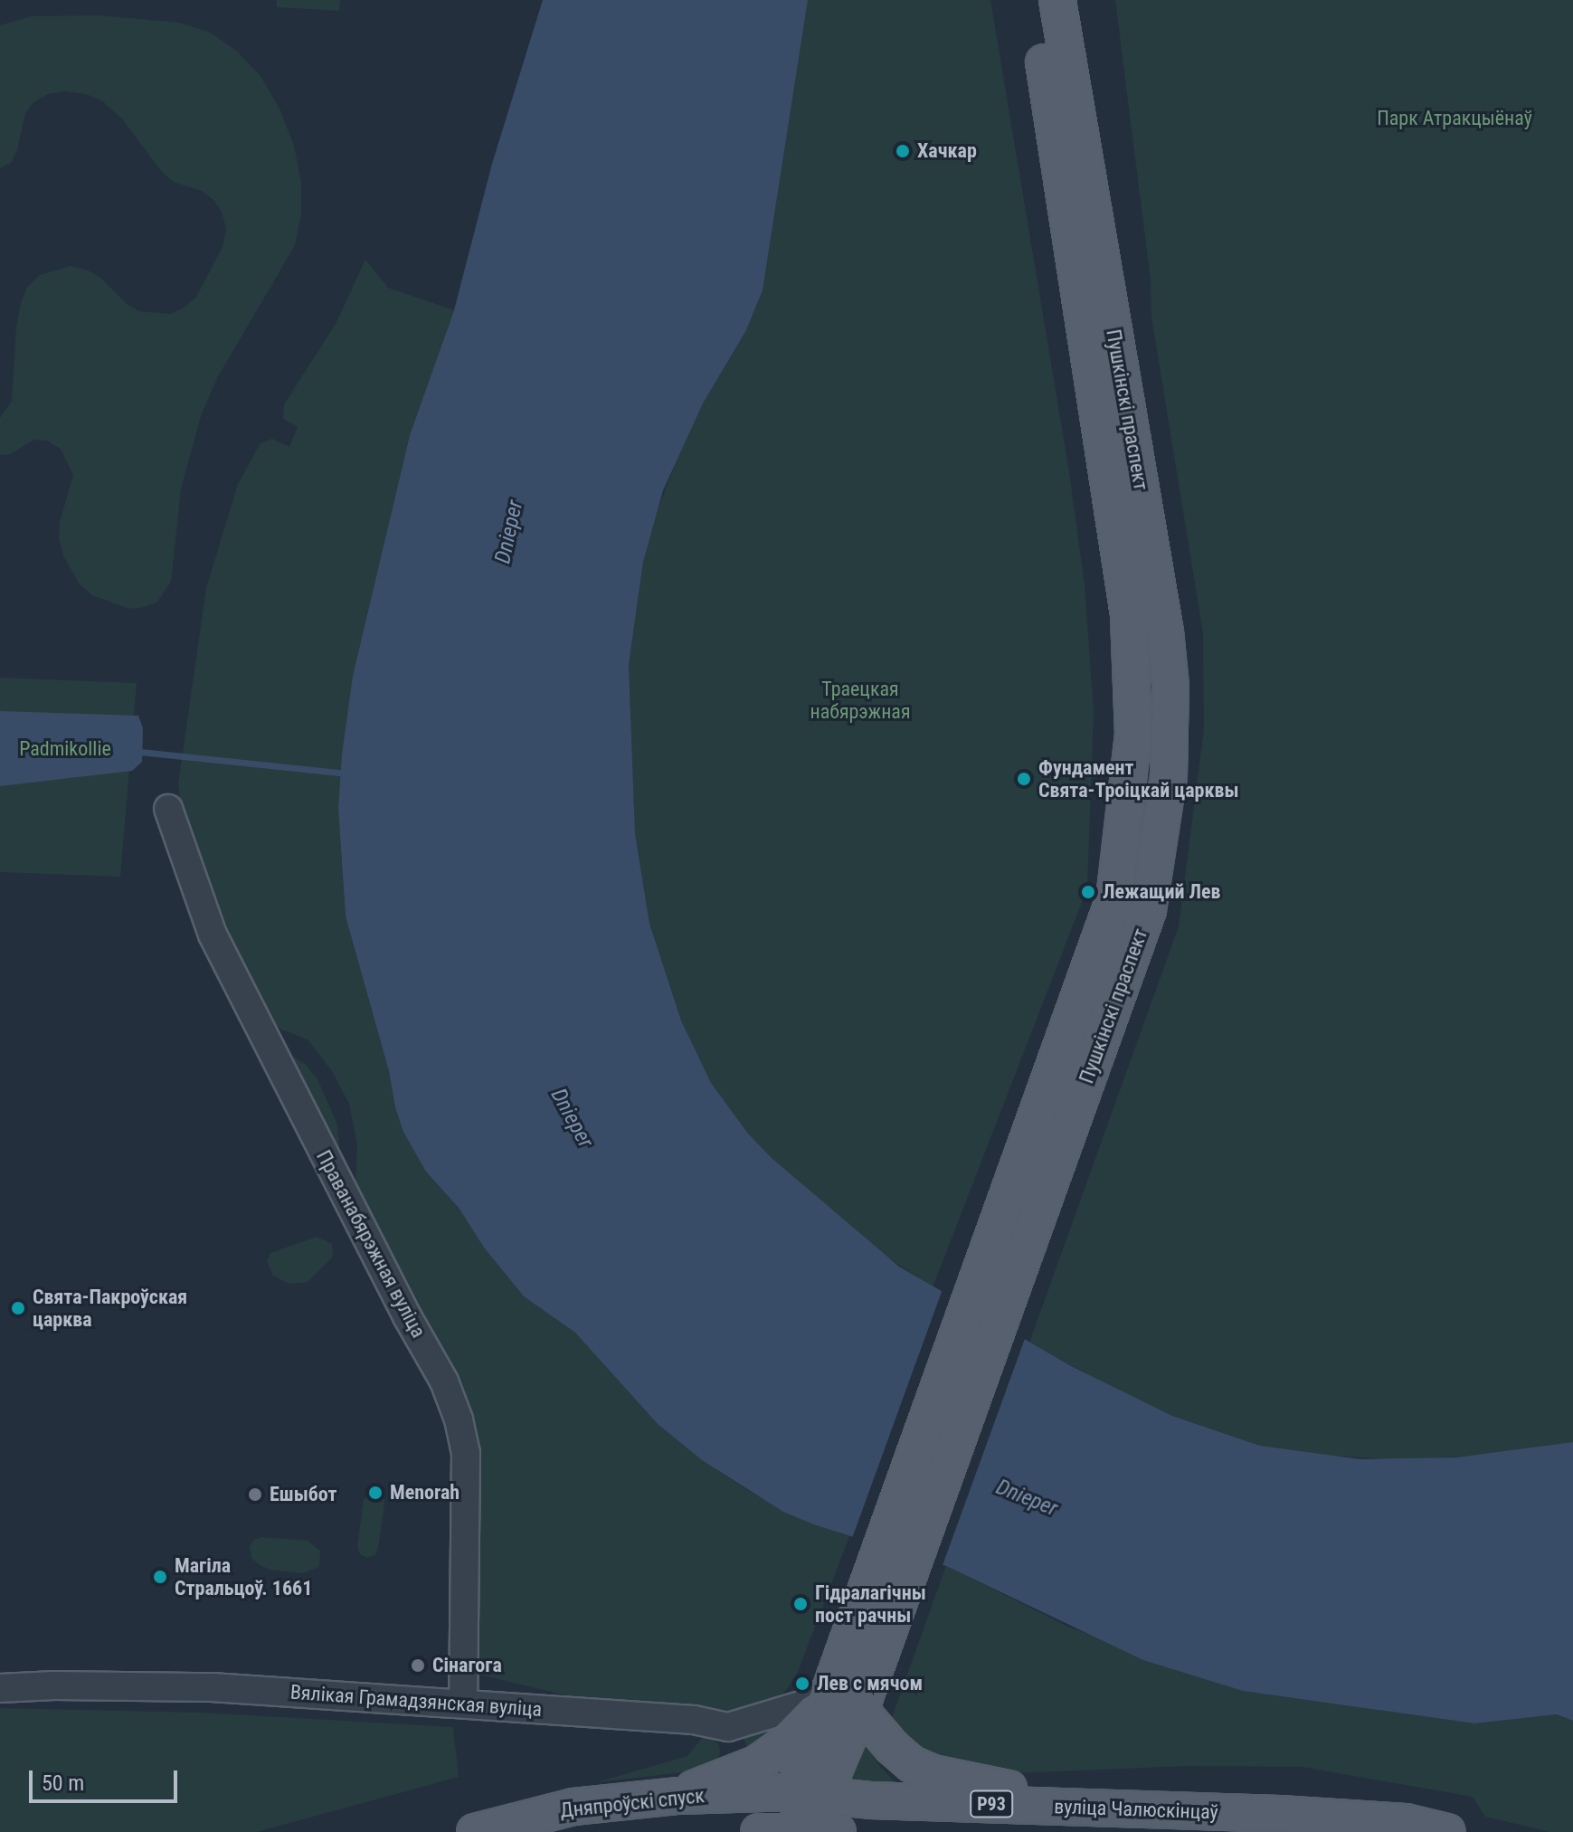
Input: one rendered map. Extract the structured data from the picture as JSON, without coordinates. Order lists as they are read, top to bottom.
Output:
{
  "streets": {
    "main road": [
      "Пушкінскі праспект",
      "Дняпроўскі спуск",
      "Р93",
      "вуліца Чалюскінцаў"
    ],
    "street": ["Праванабярэжная вуліца", "Вялікая Грамадзянская вуліца"]
  },
  "crossings": [
    ["Пушкінскі праспект", "Вялікая Грамадзянская вуліца"],
    ["Пушкінскі праспект", "Дняпроўскі спуск"],
    ["Пушкінскі праспект", "вуліца Чалюскінцаў"],
    ["Праванабярэжная вуліца", "Вялікая Грамадзянская вуліца"],
    ["Дняпроўскі спуск", "вуліца Чалюскінцаў"]
  ],
  "water": ["Dnieper"],
  "parks": ["Парк Атракцыёнаў", "Траецкая набярэжная", "Padmikollie"],
  "places": [
    "Хачкар",
    "Фундамент Свята-Троіцкай царквы",
    "Лежащий Лев",
    "Свята-Пакроўская царква",
    "Menorah",
    "Ешыбот",
    "Магіла Стральцоў. 1661",
    "Гідралагічны пост рачны",
    "Сінагога",
    "Лев с мячом"
  ],
  "scale_bar": "50 m"
}
